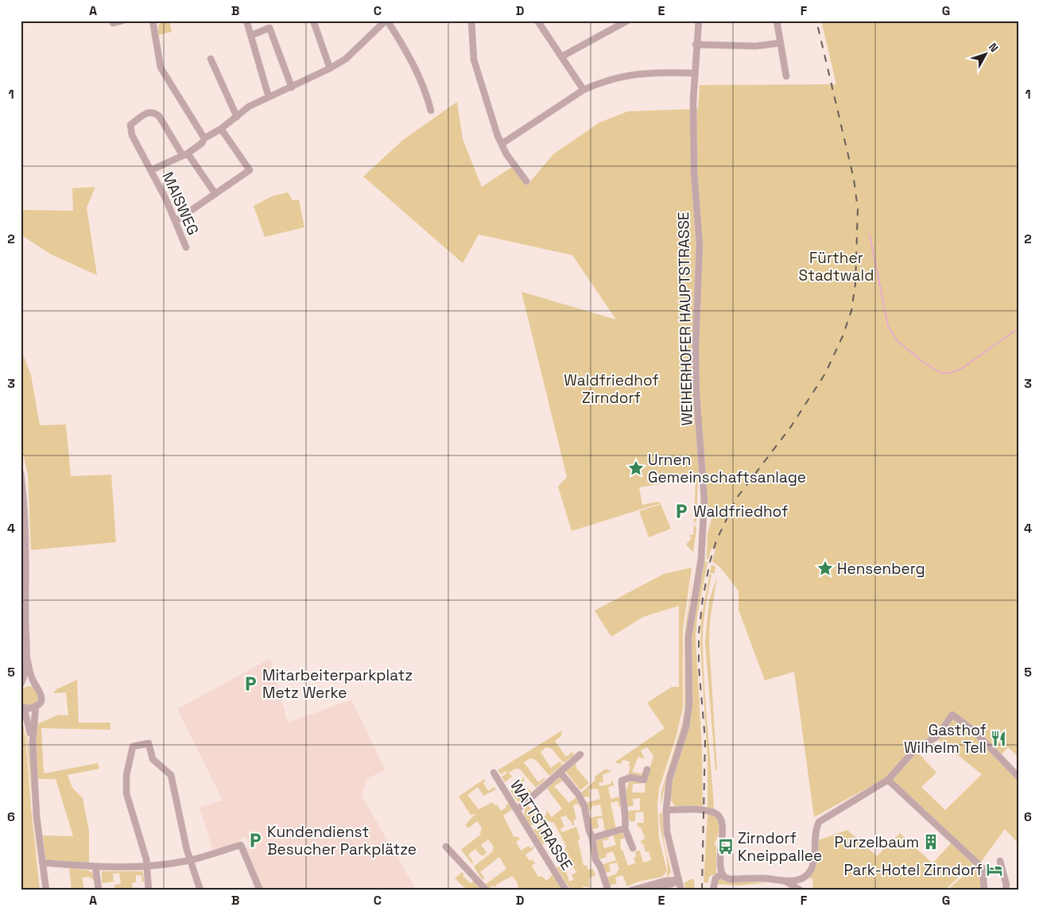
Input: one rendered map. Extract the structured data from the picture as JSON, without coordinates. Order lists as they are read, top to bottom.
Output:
{
  "streets": {
    "street": ["MAISWEG", "WEIHERHOFER HAUPTSTRASSE", "WATTSTRASSE"]
  },
  "parks": ["Fürther Stadtwald", "Waldfriedhof Zirndorf"],
  "places": {
    "place": ["Urnen Gemeinschaftsanlage", "Hensenberg"],
    "parking": ["Waldfriedhof", "Mitarbeiterparkplatz Metz Werke", "Kundendienst Besucher Parkplätze"],
    "restaurant": ["Gasthof Wilhelm Tell"],
    "building": ["Purzelbaum"],
    "bus stop": ["Zirndorf Kneippallee"],
    "hotel": ["Park-Hotel Zirndorf"]
  },
  "north": "top right",
  "grid": {
    "columns": [
      "A",
      "B",
      "C",
      "D",
      "E",
      "F",
      "G"
    ],
    "rows": [
      "1",
      "2",
      "3",
      "4",
      "5",
      "6"
    ]
  }
}
